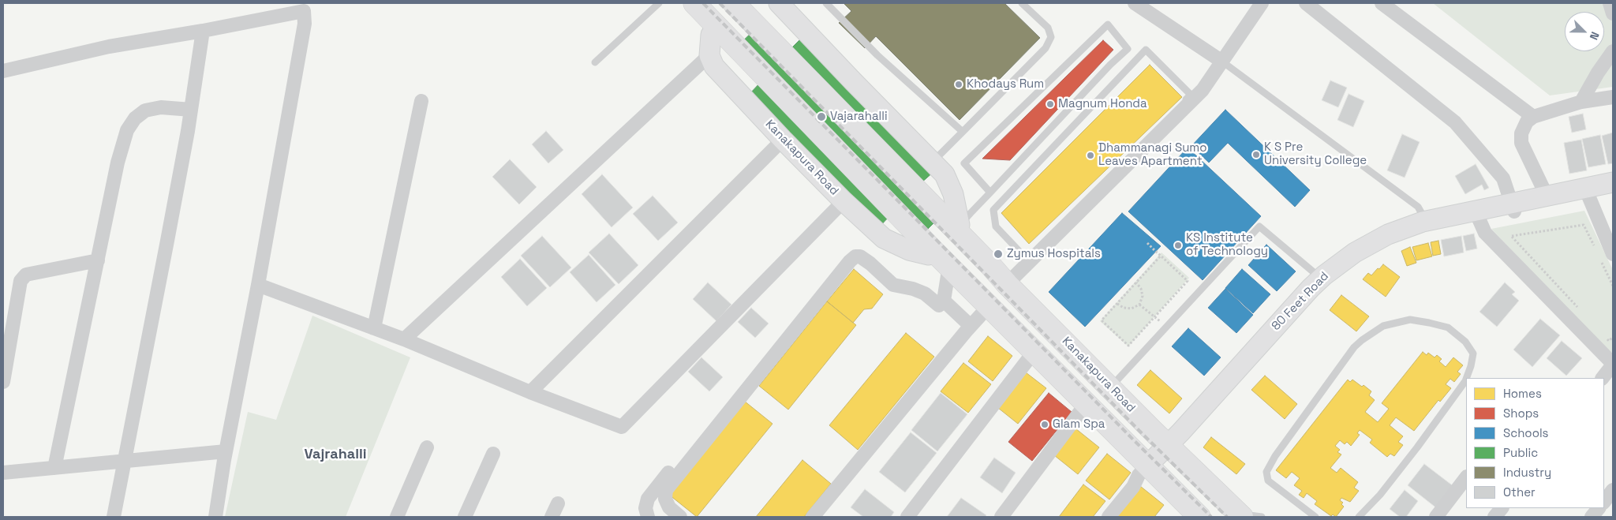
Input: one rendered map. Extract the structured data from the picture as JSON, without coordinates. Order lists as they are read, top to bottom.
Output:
{
  "streets": {
    "highway": ["Kanakapura Road"],
    "main road": ["80 Feet Road"]
  },
  "crossings": [
    ["Kanakapura Road", "80 Feet Road"]
  ],
  "districts": ["Vajrahalli"],
  "places": [
    "Khodays Rum",
    "Magnum Honda",
    "Vajarahalli",
    "K S Pre University College",
    "Dhammanagi Sumo Leaves Apartment",
    "KS Institute of Technology",
    "Zymus Hospitals",
    "Glam Spa"
  ],
  "legend": [
    "Homes",
    "Shops",
    "Schools",
    "Public",
    "Industry",
    "Other"
  ],
  "north": "bottom right"
}
